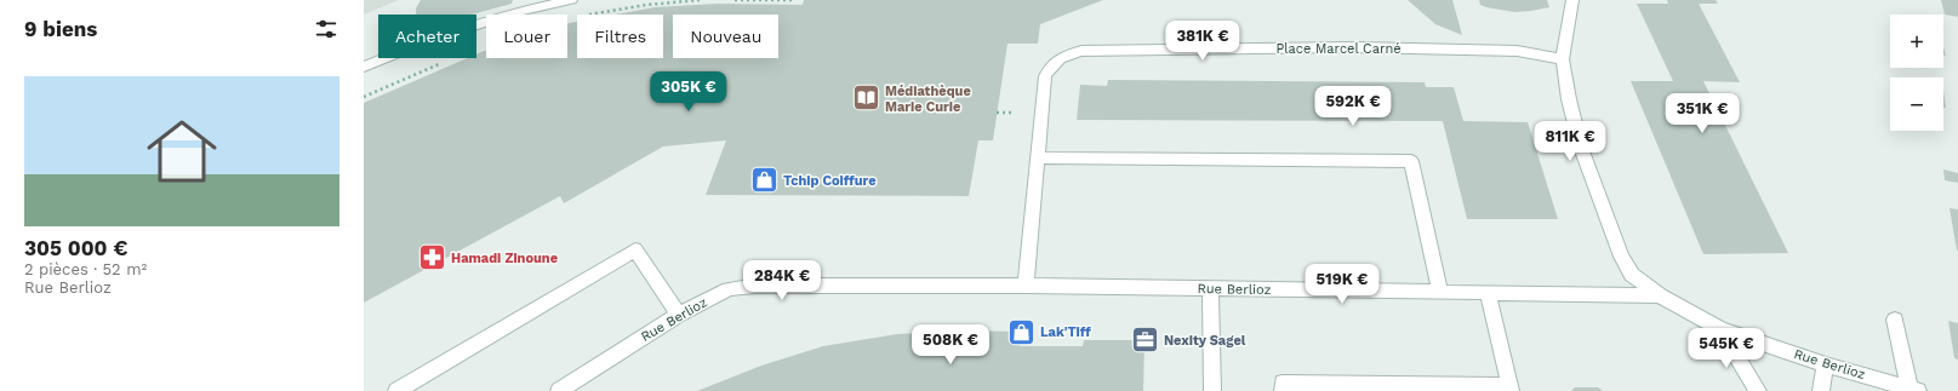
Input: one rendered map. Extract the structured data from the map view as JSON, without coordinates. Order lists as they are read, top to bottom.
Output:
{
  "streets": {
    "street": ["Place Marcel Carné", "Rue Berlioz"]
  },
  "crossings": [
    ["Place Marcel Carné", "Rue Berlioz"]
  ],
  "places": {
    "library": ["Médiathèque Marie Curie"],
    "shop": ["Tchip Coiffure", "Lak'Tiff"],
    "pharmacy": ["Hamadi Zinoune"],
    "office": ["Nexity Sagel"]
  },
  "page": {
    "heading": "9 biens",
    "map_buttons": ["+", "−"],
    "chip": [
      "Acheter",
      "Louer",
      "Filtres",
      "Nouveau"
    ],
    "price": [
      "381K €",
      "305K €",
      "592K €",
      "351K €",
      "811K €",
      "284K €",
      "519K €",
      "508K €",
      "545K €"
    ],
    "list": [
      {
        "name": "305 000 €",
        "note": "2 pièces · 52 m² · Rue Berlioz"
      }
    ]
  }
}
